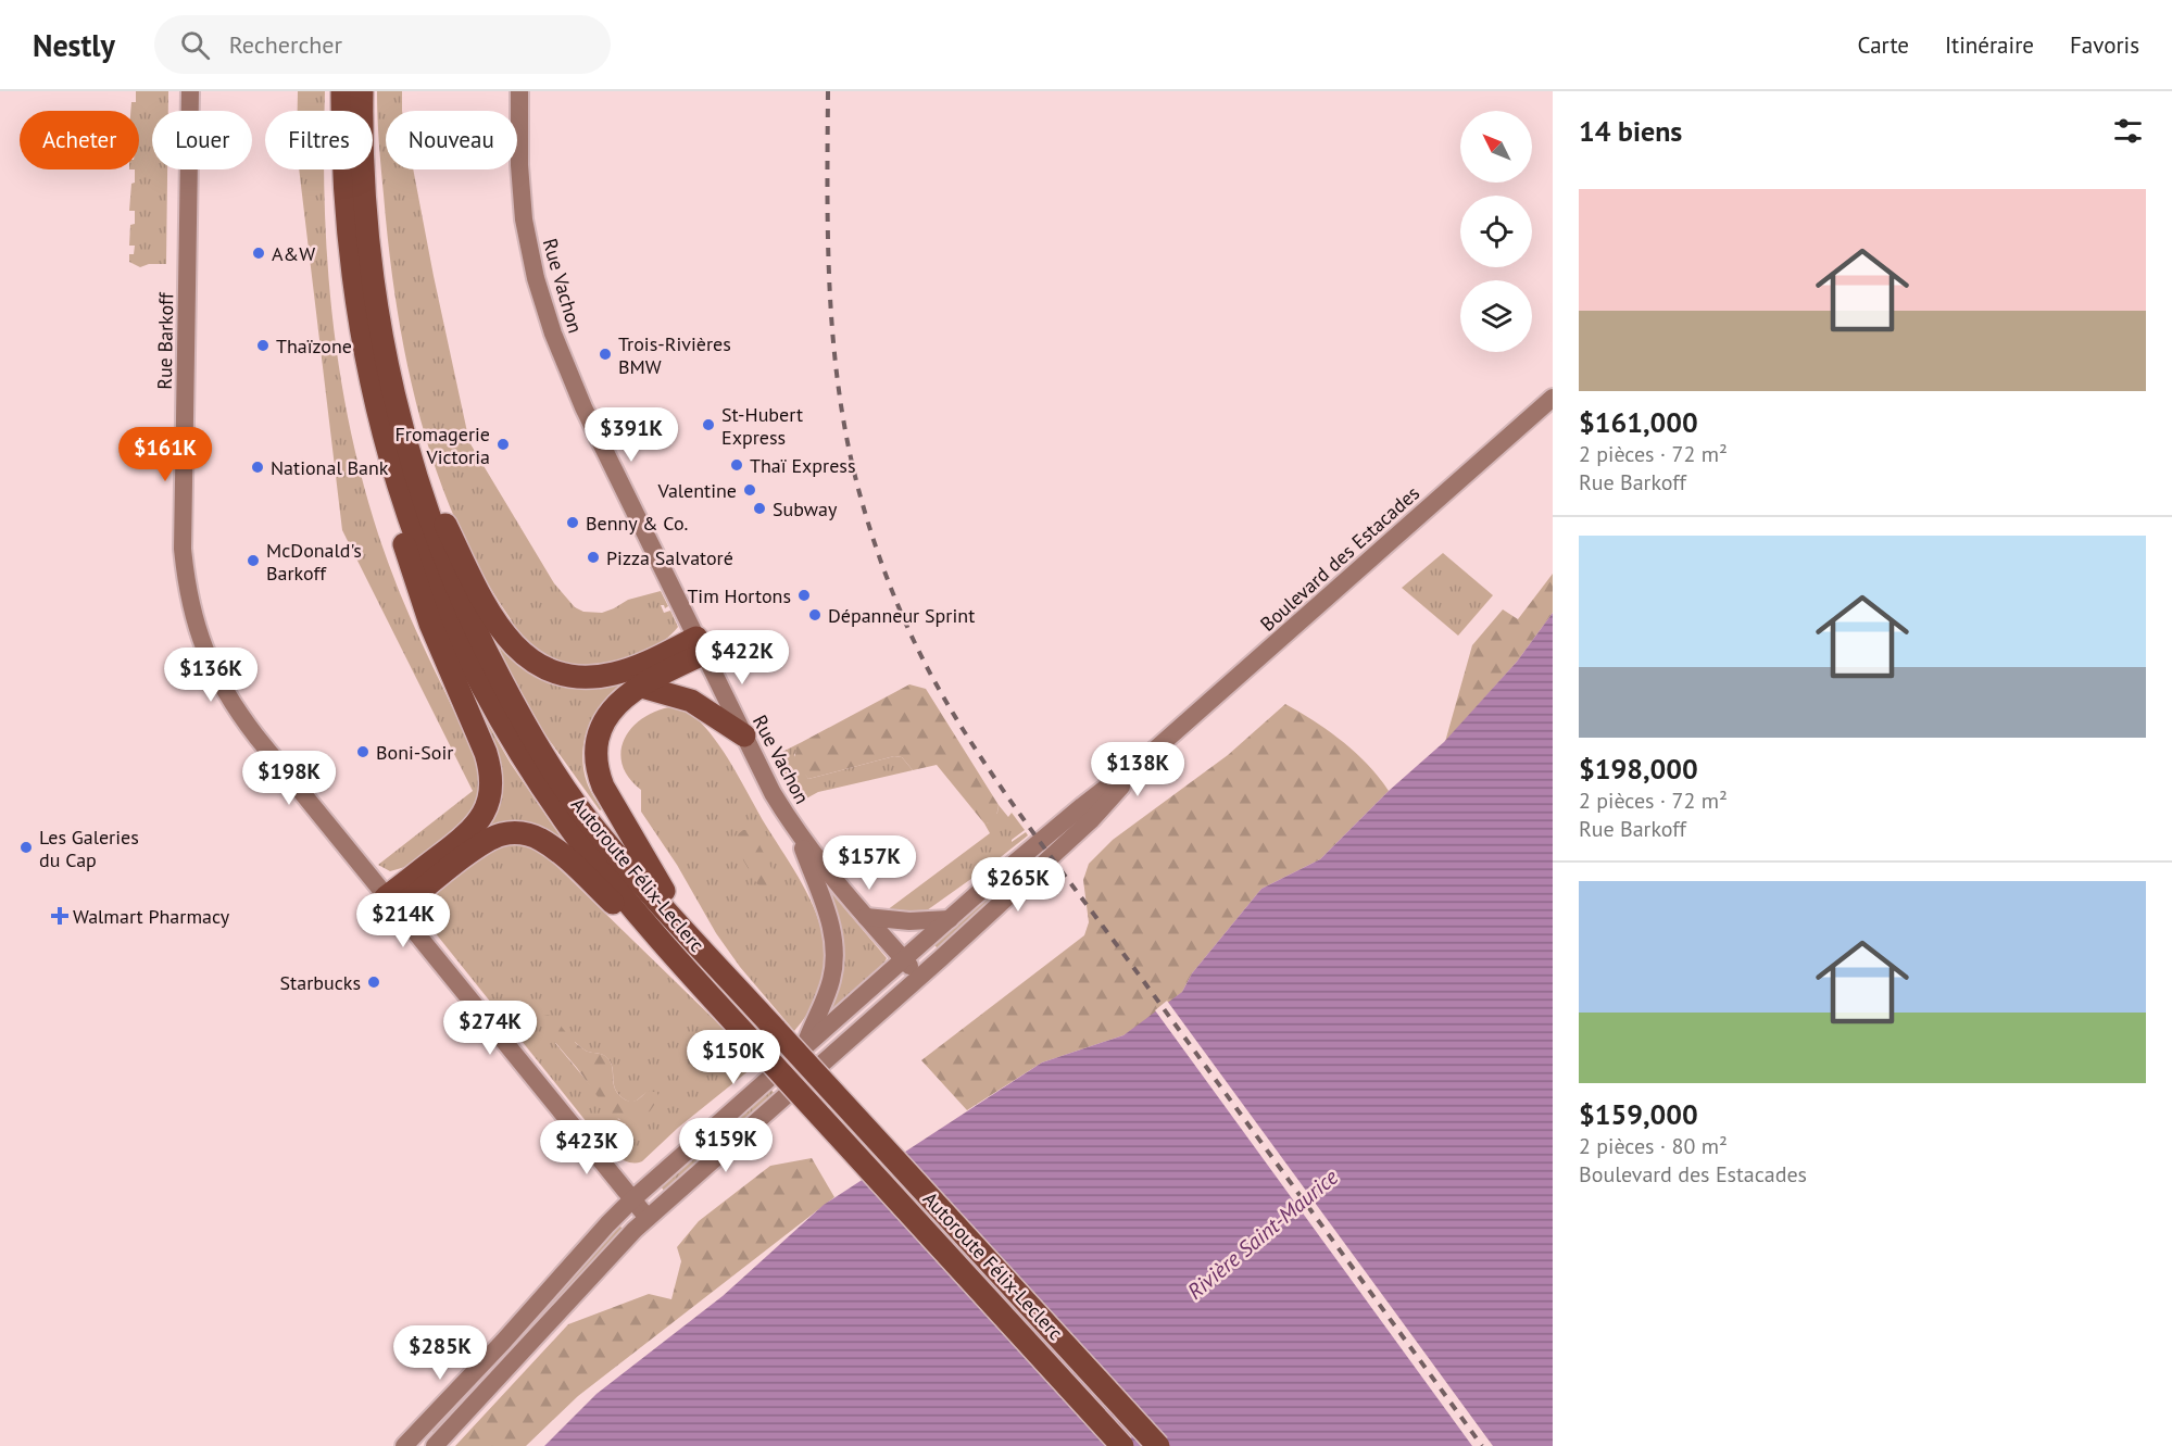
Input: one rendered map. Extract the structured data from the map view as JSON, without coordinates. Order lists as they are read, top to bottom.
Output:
{
  "streets": {
    "highway": ["Autoroute Félix-Leclerc"],
    "street": ["Rue Vachon", "Rue Barkoff", "Boulevard des Estacades"]
  },
  "crossings": [
    ["Rue Vachon", "Boulevard des Estacades"],
    ["Rue Barkoff", "Boulevard des Estacades"]
  ],
  "water": ["Rivière Saint-Maurice"],
  "places": {
    "other": [
      "A&W",
      "Thaïzone",
      "Trois-Rivières BMW",
      "St-Hubert Express",
      "Fromagerie Victoria",
      "Thaï Express",
      "National Bank",
      "Valentine",
      "Subway",
      "Benny & Co.",
      "Pizza Salvatoré",
      "McDonald's Barkoff",
      "Tim Hortons",
      "Dépanneur Sprint",
      "Boni-Soir",
      "Les Galeries du Cap",
      "Starbucks"
    ],
    "health": ["Walmart Pharmacy"]
  },
  "north": "top left",
  "page": {
    "header": "Nestly",
    "search": "Rechercher",
    "nav": ["Carte", "Itinéraire", "Favoris"],
    "heading": "14 biens",
    "chip": [
      "Acheter",
      "Louer",
      "Filtres",
      "Nouveau"
    ],
    "list": [
      {
        "name": "$161,000",
        "note": "2 pièces · 72 m² · Rue Barkoff"
      },
      {
        "name": "$198,000",
        "note": "2 pièces · 72 m² · Rue Barkoff"
      },
      {
        "name": "$159,000",
        "note": "2 pièces · 80 m² · Boulevard des Estacades"
      }
    ],
    "price": [
      "$391K",
      "$161K",
      "$422K",
      "$136K",
      "$138K",
      "$198K",
      "$157K",
      "$265K",
      "$214K",
      "$274K",
      "$150K",
      "$159K",
      "$423K",
      "$285K"
    ]
  }
}
